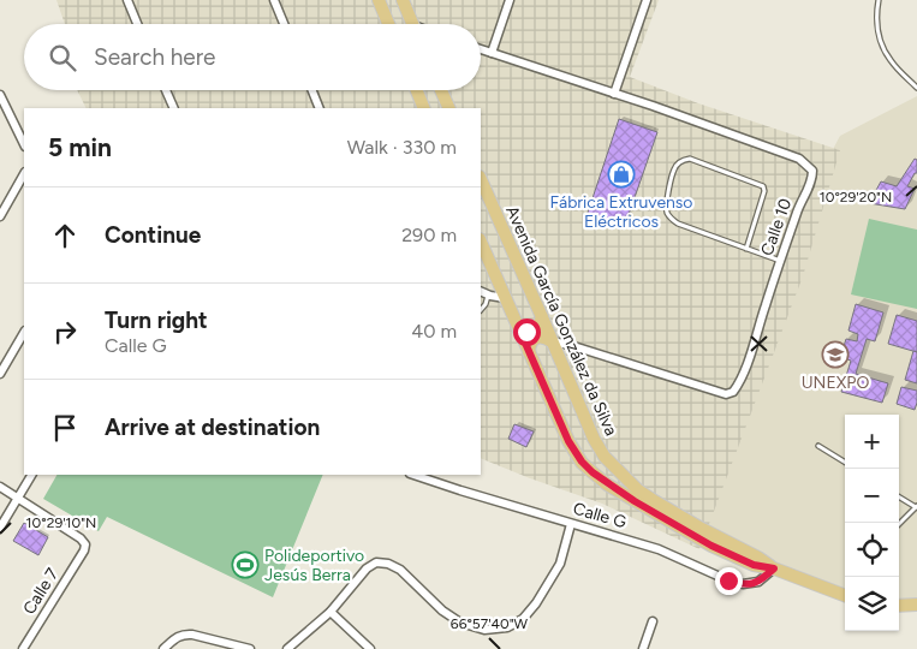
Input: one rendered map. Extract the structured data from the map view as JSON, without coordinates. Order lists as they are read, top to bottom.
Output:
{
  "streets": {
    "main road": ["Avenida García González da Silva"],
    "street": ["Calle 10", "Calle G", "Calle 7"]
  },
  "crossings": [
    ["Calle 10", "Avenida García González da Silva"],
    ["Avenida García González da Silva", "Calle G"]
  ],
  "places": {
    "shop": ["Fábrica Extruvenso Eléctricos"],
    "school or university": ["UNEXPO"],
    "sports": ["Polideportivo Jesús Berra"]
  },
  "page": {
    "search": "Search here",
    "heading": ["5 min", "Walk · 330 m"],
    "list": [
      ["Continue", "290 m"],
      ["Turn right", "Calle G", "40 m"],
      "Arrive at destination"
    ],
    "map_buttons": ["+", "−"]
  },
  "coordinates": ["10°29'20\"N", "10°29'10\"N", "66°57'40\"W"]
}
